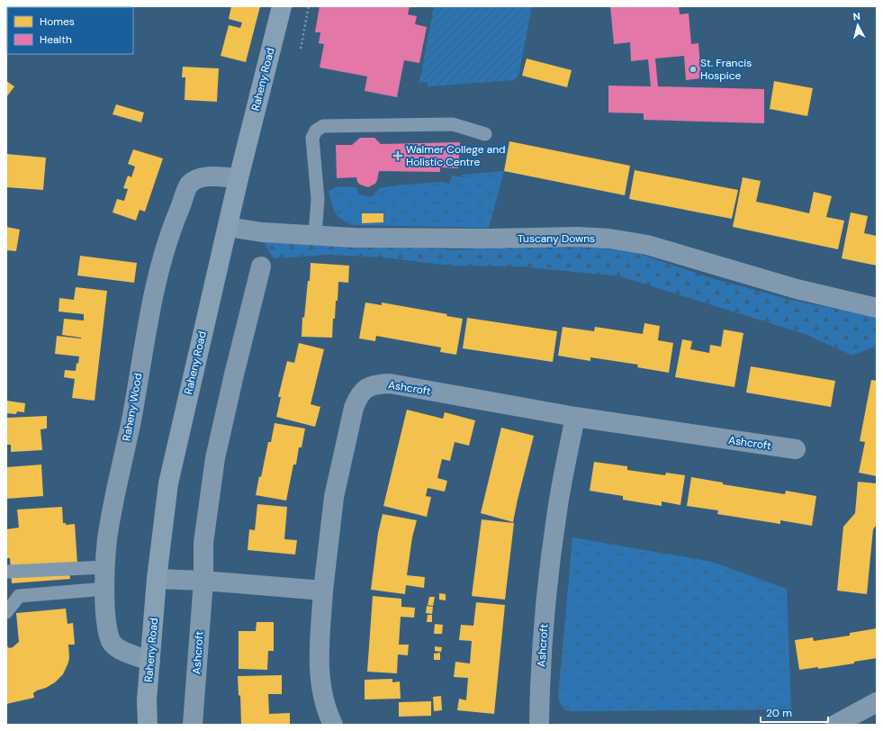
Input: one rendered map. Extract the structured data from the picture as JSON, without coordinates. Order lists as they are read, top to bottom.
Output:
{
  "streets": {
    "main road": ["Raheny Road"],
    "street": ["Tuscany Downs", "Ashcroft", "Raheny Wood"]
  },
  "crossings": [
    ["Raheny Road", "Tuscany Downs"],
    ["Raheny Road", "Raheny Wood"]
  ],
  "places": {
    "other": ["St. Francis Hospice"],
    "health": ["Walmer College and Holistic Centre"]
  },
  "legend": ["Homes", "Health"],
  "scale_bar": "20 m",
  "north": "top"
}
